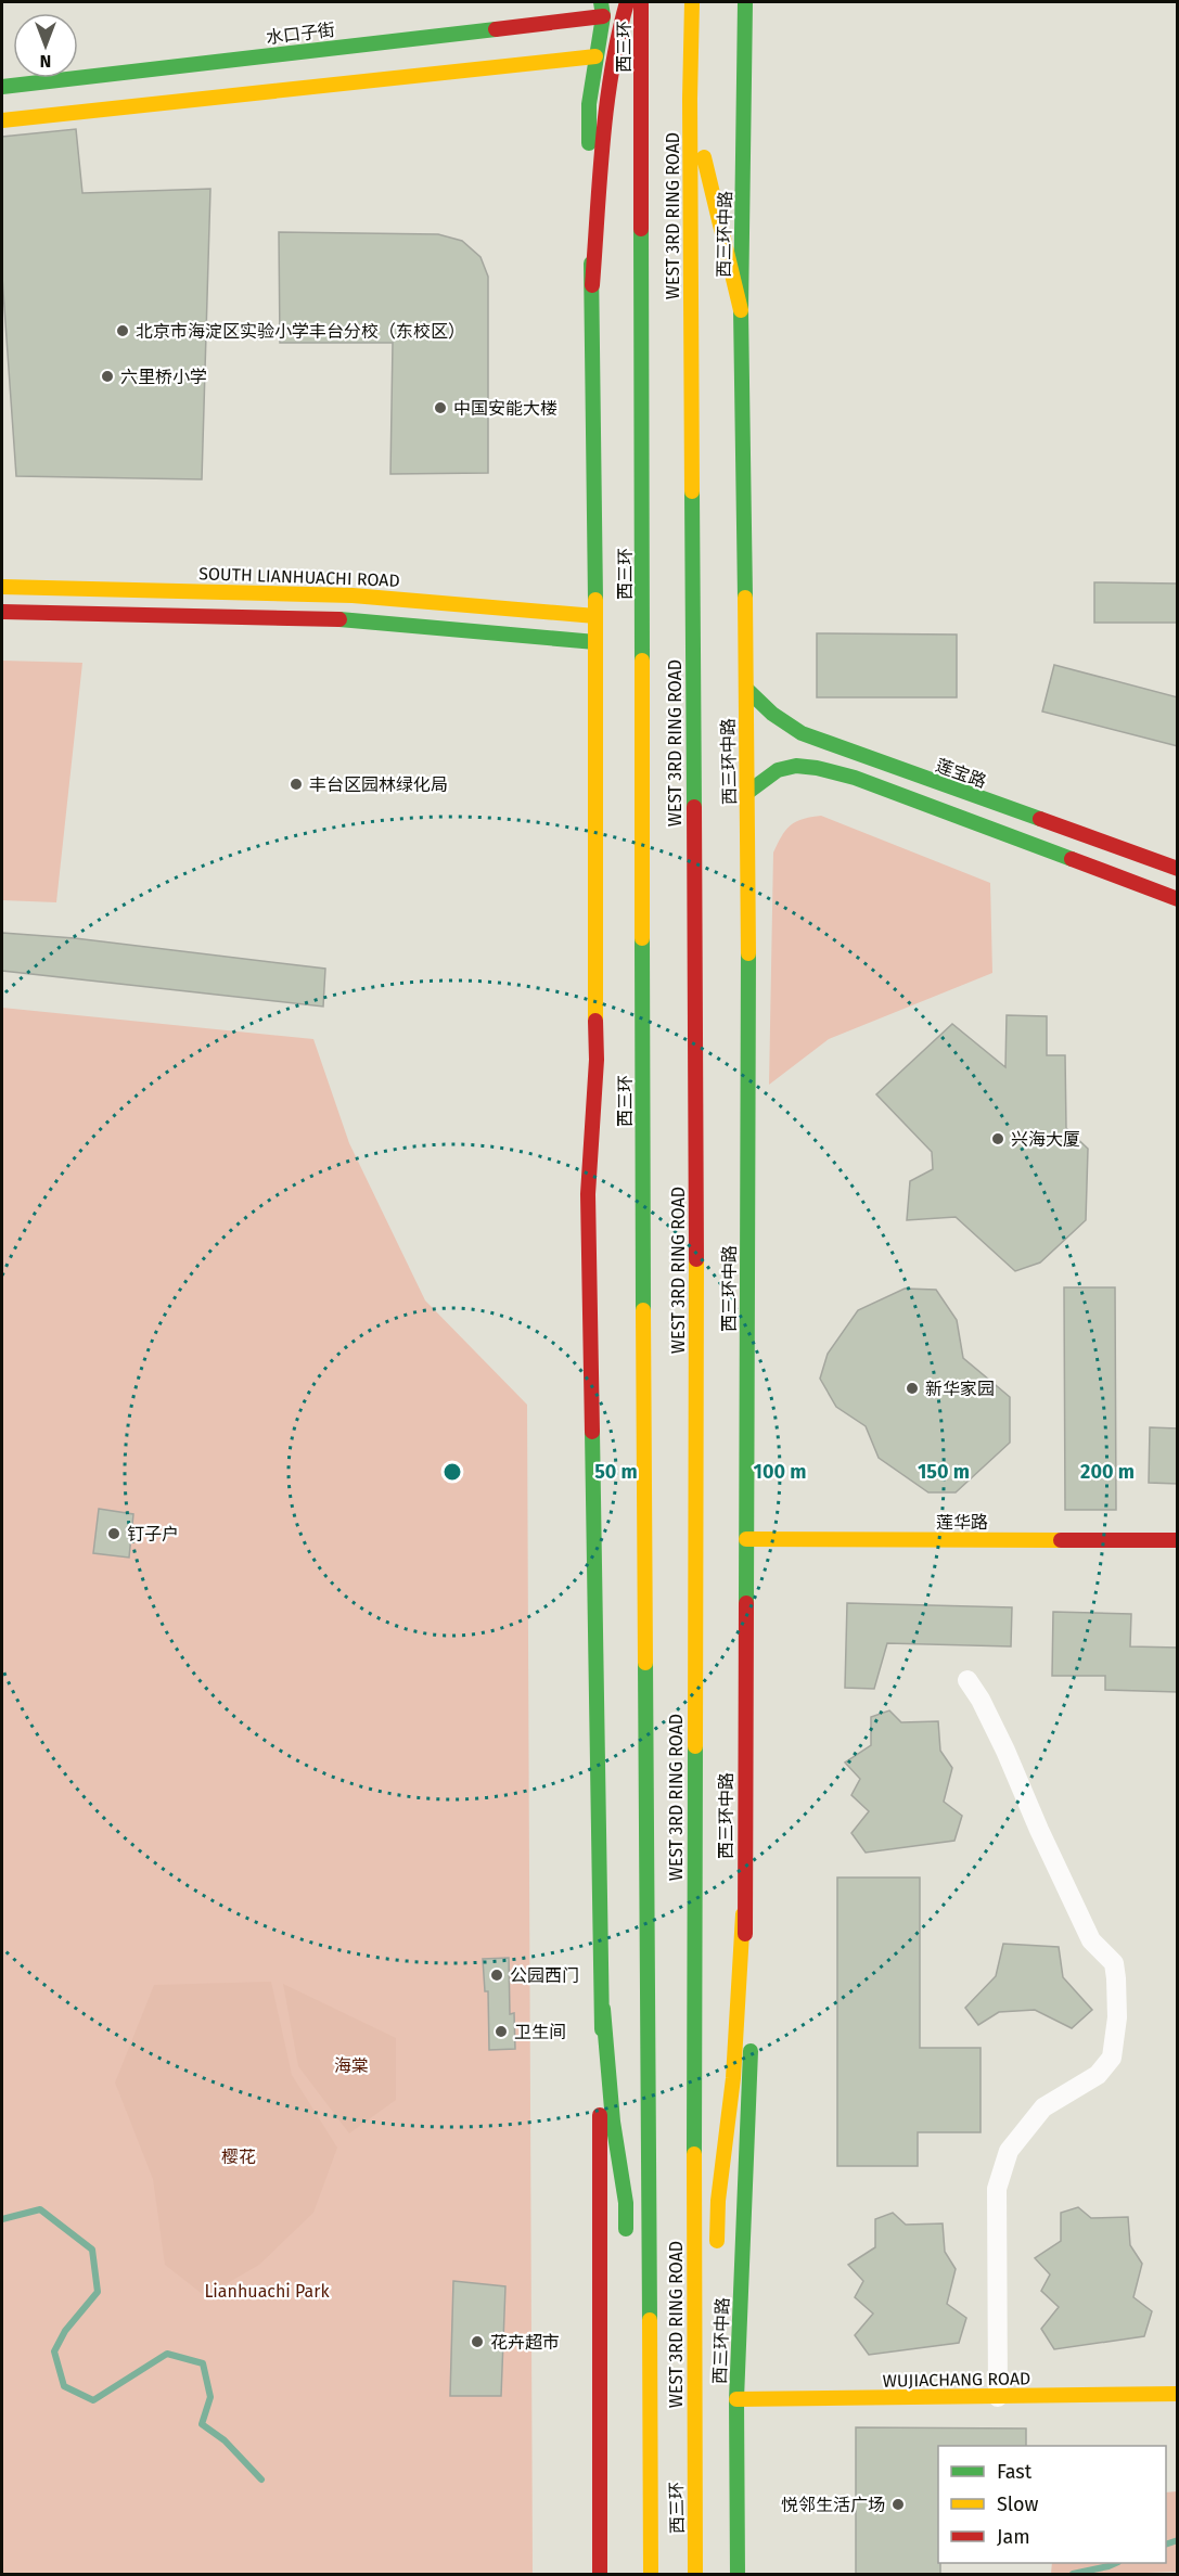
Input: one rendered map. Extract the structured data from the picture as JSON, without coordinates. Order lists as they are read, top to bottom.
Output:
{
  "streets": {
    "main road": [
      "水口子街",
      "西三环",
      "WEST 3RD RING ROAD",
      "西三环中路",
      "SOUTH LIANHUACHI ROAD",
      "莲宝路",
      "莲华路",
      "WUJIACHANG ROAD"
    ]
  },
  "crossings": [
    ["西三环", "WEST 3RD RING ROAD"],
    ["西三环中路", "莲宝路"],
    ["西三环中路", "莲华路"],
    ["西三环中路", "WUJIACHANG ROAD"]
  ],
  "parks": ["海棠", "樱花", "Lianhuachi Park"],
  "places": [
    "北京市海淀区实验小学丰台分校（东校区）",
    "六里桥小学",
    "中国安能大楼",
    "丰台区园林绿化局",
    "兴海大厦",
    "新华家园",
    "钉子户",
    "公园西门",
    "卫生间",
    "花卉超市",
    "悦邻生活广场"
  ],
  "legend": ["Fast", "Slow", "Jam"],
  "north": "bottom",
  "rings": [
    "50 m",
    "100 m",
    "150 m",
    "200 m"
  ]
}
